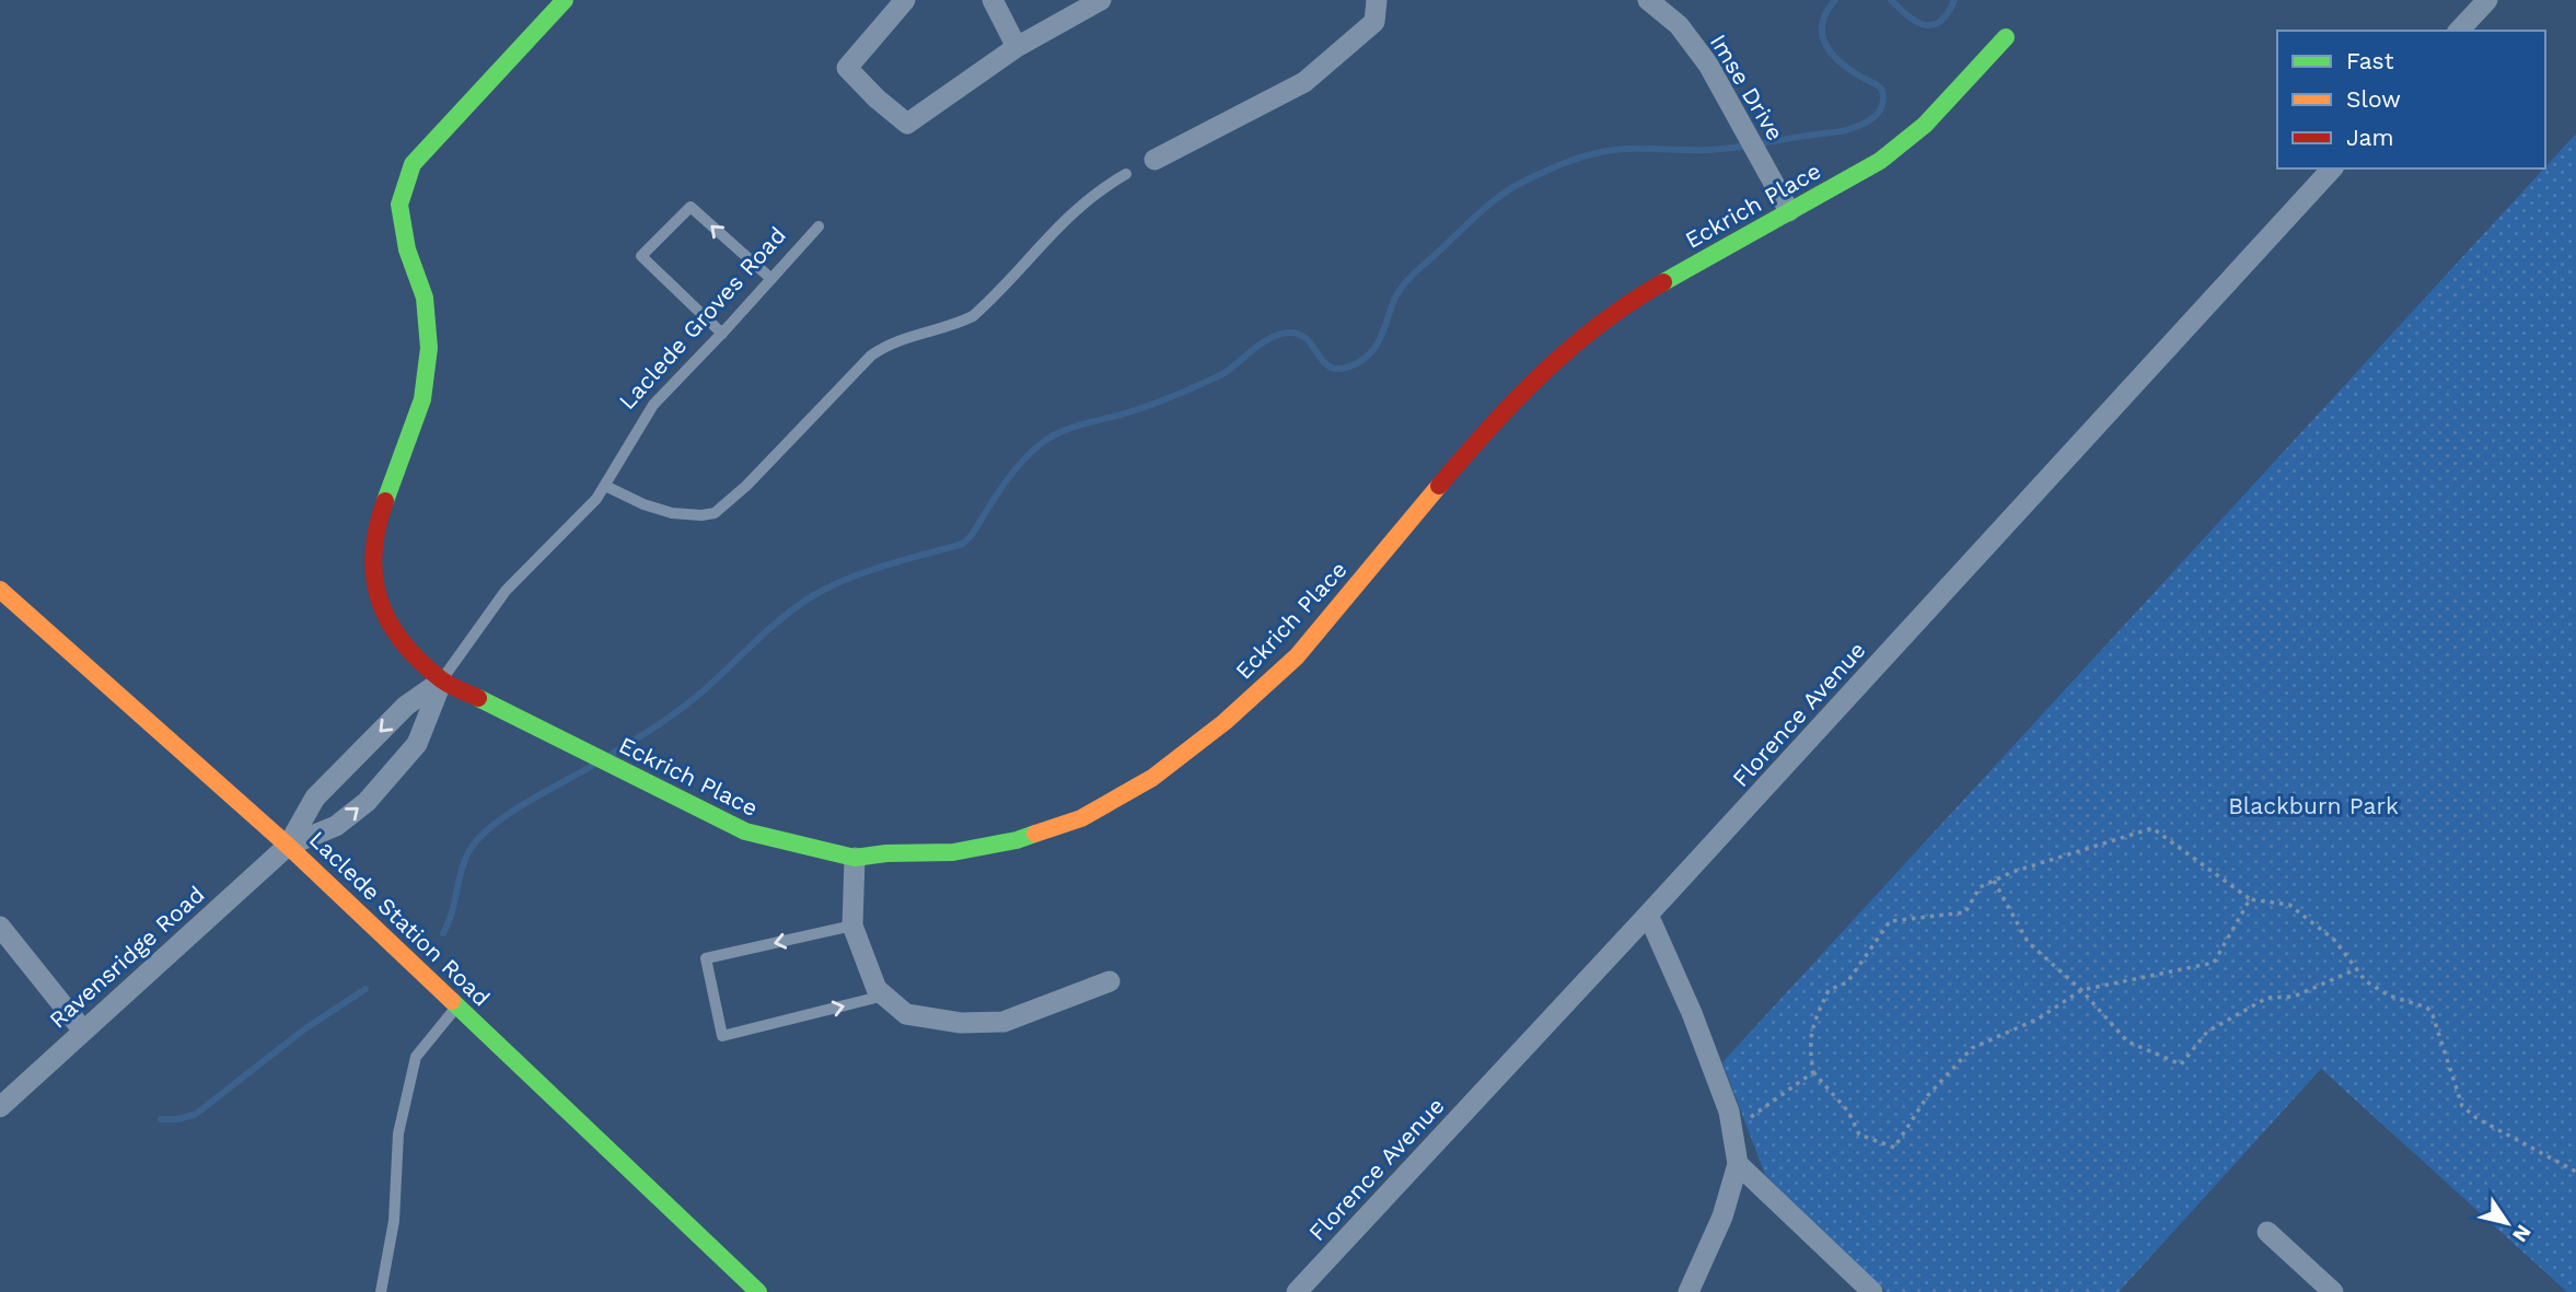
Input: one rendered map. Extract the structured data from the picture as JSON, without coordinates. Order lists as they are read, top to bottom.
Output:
{
  "streets": {
    "street": [
      "Imse Drive",
      "Eckrich Place",
      "Laclede Groves Road",
      "Florence Avenue",
      "Laclede Station Road",
      "Ravensridge Road"
    ]
  },
  "crossings": [
    ["Imse Drive", "Eckrich Place"],
    ["Eckrich Place", "Laclede Groves Road"],
    ["Laclede Groves Road", "Laclede Station Road"],
    ["Laclede Groves Road", "Ravensridge Road"],
    ["Laclede Station Road", "Ravensridge Road"]
  ],
  "parks": ["Blackburn Park"],
  "legend": ["Fast", "Slow", "Jam"],
  "north": "bottom right"
}
